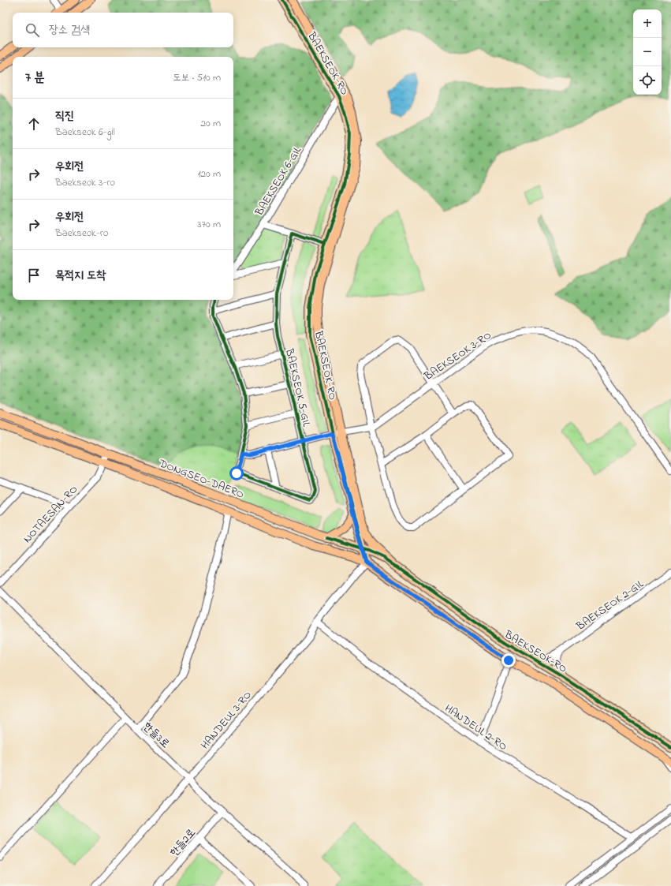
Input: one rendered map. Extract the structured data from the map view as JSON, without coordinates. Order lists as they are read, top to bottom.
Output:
{
  "streets": {
    "main road": ["BAEKSEOK-RO", "DONGSEO-DAERO"],
    "street": [
      "BAEKSEOK 6-GIL",
      "BAEKSEOK 3-RO",
      "BAEKSEOK 5-GIL",
      "NOTAESAN-RO",
      "BAEKSEOK 2-GIL",
      "HANDEUL 3-RO",
      "HANDEUL 2-RO",
      "한들3로",
      "한들2로"
    ]
  },
  "crossings": [
    ["BAEKSEOK-RO", "BAEKSEOK 6-GIL"],
    ["BAEKSEOK-RO", "BAEKSEOK 3-RO"],
    ["BAEKSEOK-RO", "DONGSEO-DAERO"],
    ["BAEKSEOK-RO", "BAEKSEOK 2-GIL"],
    ["BAEKSEOK-RO", "HANDEUL 3-RO"],
    ["BAEKSEOK 3-RO", "BAEKSEOK 5-GIL"],
    ["DONGSEO-DAERO", "NOTAESAN-RO"],
    ["DONGSEO-DAERO", "HANDEUL 3-RO"],
    ["HANDEUL 3-RO", "HANDEUL 2-RO"],
    ["HANDEUL 3-RO", "한들3로"],
    ["한들3로", "한들2로"]
  ],
  "page": {
    "map_buttons": ["+", "−"],
    "search": "장소 검색",
    "heading": ["7 분", "도보 · 510 m"],
    "list": [
      ["직진", "Baekseok 6-gil", "20 m"],
      ["우회전", "Baekseok 3-ro", "120 m"],
      ["우회전", "Baekseok-ro", "370 m"],
      "목적지 도착"
    ]
  }
}
